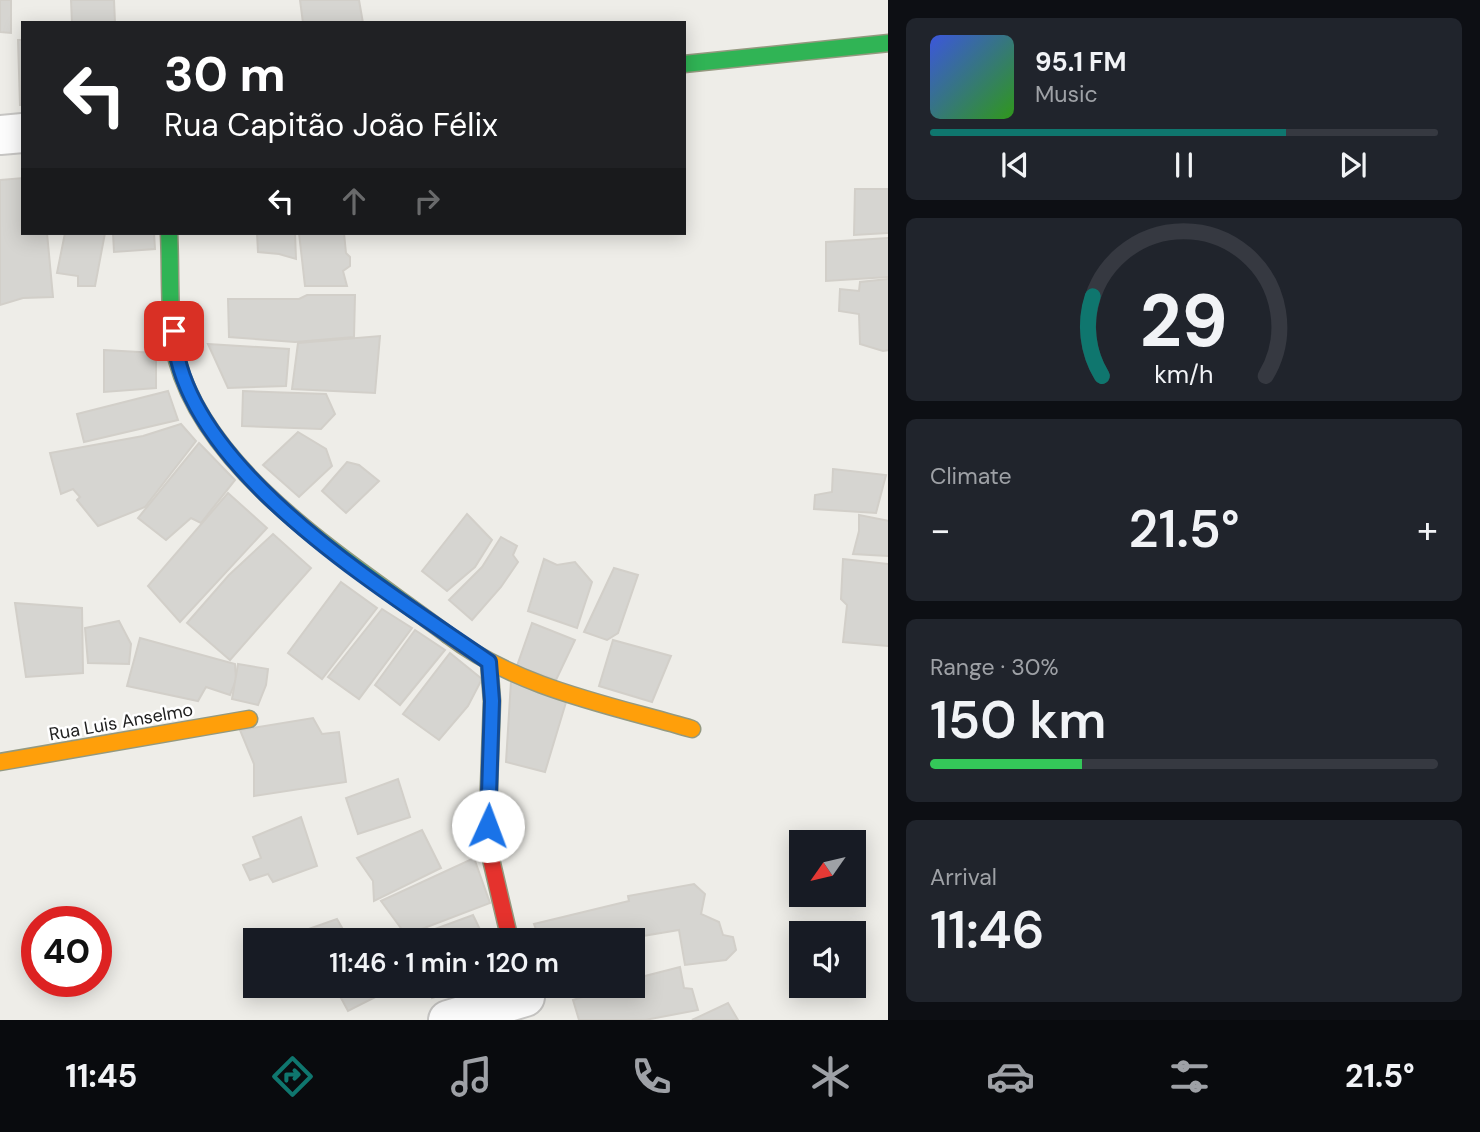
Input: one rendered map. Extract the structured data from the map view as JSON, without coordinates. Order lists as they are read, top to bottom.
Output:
{
  "streets": {
    "street": ["Rua Luis Anselmo"]
  },
  "north": "bottom left",
  "page": {
    "turn": ["30 m", "Rua Capitão João Félix"],
    "song": ["95.1 FM", "Music"],
    "tile": [
      "Climate",
      ["Range · 30%", "150 km"],
      ["Arrival", "11:46"]
    ],
    "heat": ["−", "21.5°", "+"],
    "limit": "40",
    "trip": "11:46 · 1 min · 120 m",
    "tabs": ["11:45", "21.5°"],
    "gauge": ["29", "km/h"]
  }
}
